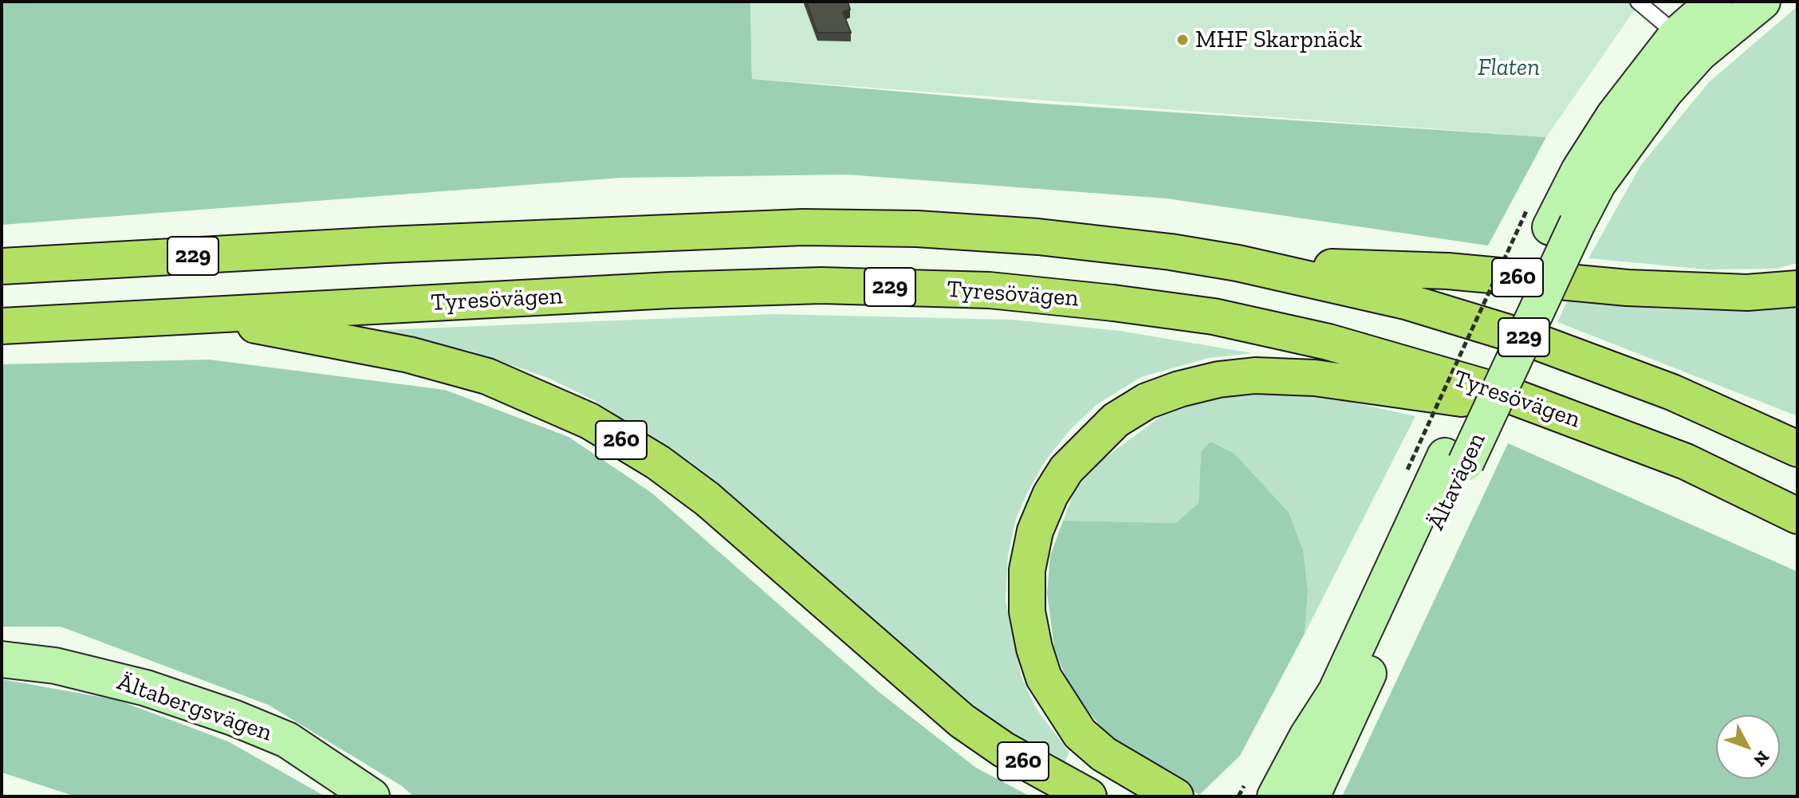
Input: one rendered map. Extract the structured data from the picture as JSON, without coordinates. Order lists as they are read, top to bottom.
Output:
{
  "streets": {
    "highway": ["229", "260", "Tyresövägen"],
    "main road": ["Ältavägen", "Ältabergsvägen"]
  },
  "crossings": [
    ["229", "260"],
    ["260", "Tyresövägen"]
  ],
  "parks": ["Flaten"],
  "places": ["MHF Skarpnäck"],
  "north": "bottom right"
}
